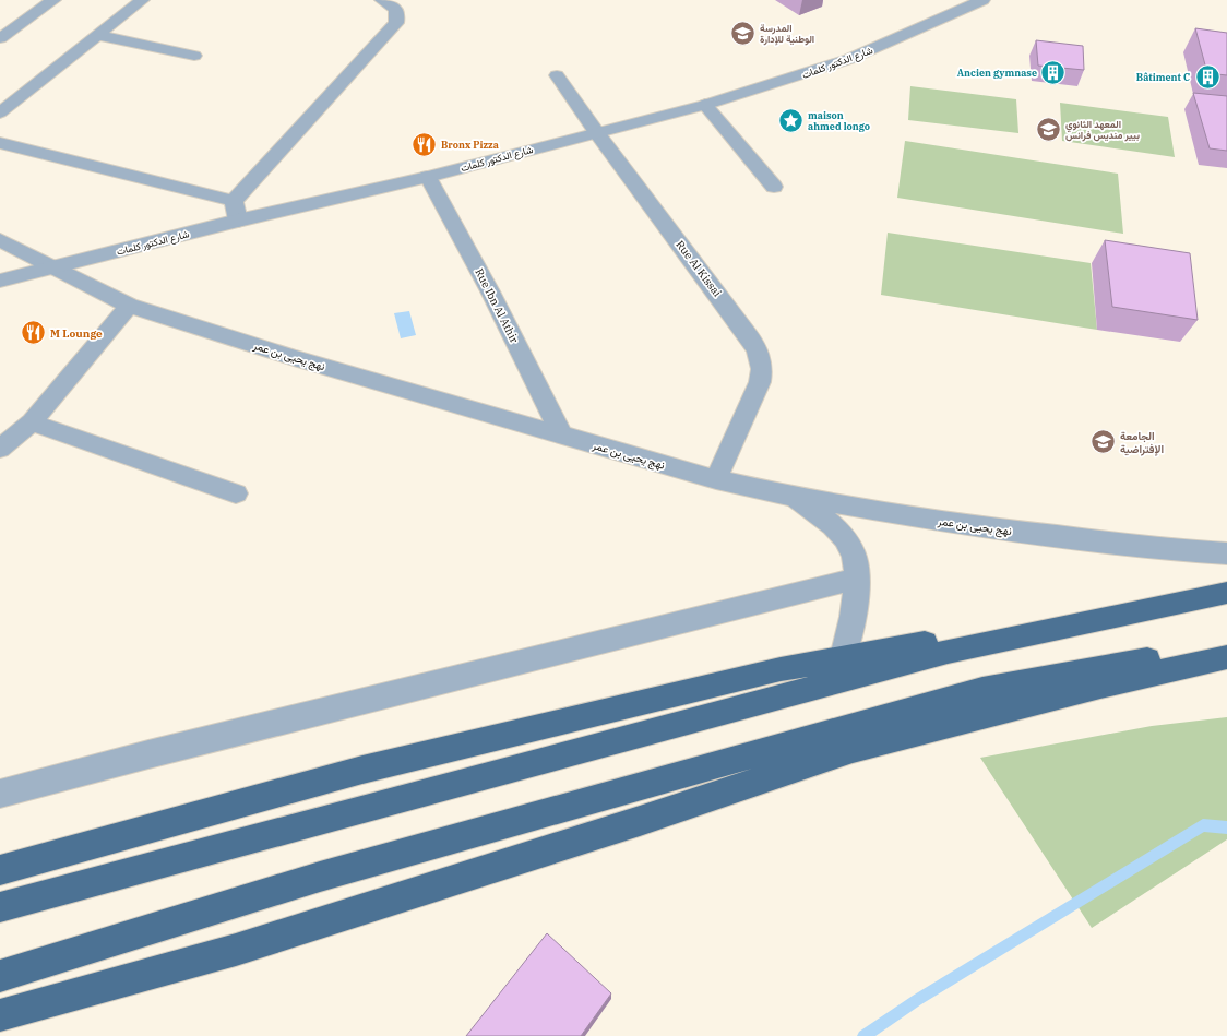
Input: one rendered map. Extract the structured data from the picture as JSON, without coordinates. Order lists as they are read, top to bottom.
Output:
{
  "streets": {
    "street": [
      "شارع الدكتور كلمات",
      "Rue Al Kissai",
      "Rue Ibn Al Athir",
      "نهج يحيى بن عمر"
    ]
  },
  "crossings": [
    ["شارع الدكتور كلمات", "Rue Al Kissai"],
    ["شارع الدكتور كلمات", "Rue Ibn Al Athir"],
    ["شارع الدكتور كلمات", "نهج يحيى بن عمر"],
    ["Rue Al Kissai", "نهج يحيى بن عمر"],
    ["Rue Ibn Al Athir", "نهج يحيى بن عمر"]
  ],
  "places": {
    "school or university": ["المدرسة الوطنية للإدارة", "المعهد الثانوي بيير منديس فرانس", "الجامعة الإفتراضية"],
    "building": ["Ancien gymnase", "Bâtiment C"],
    "place": ["maison ahmed longo"],
    "restaurant": ["Bronx Pizza", "M Lounge"]
  }
}
